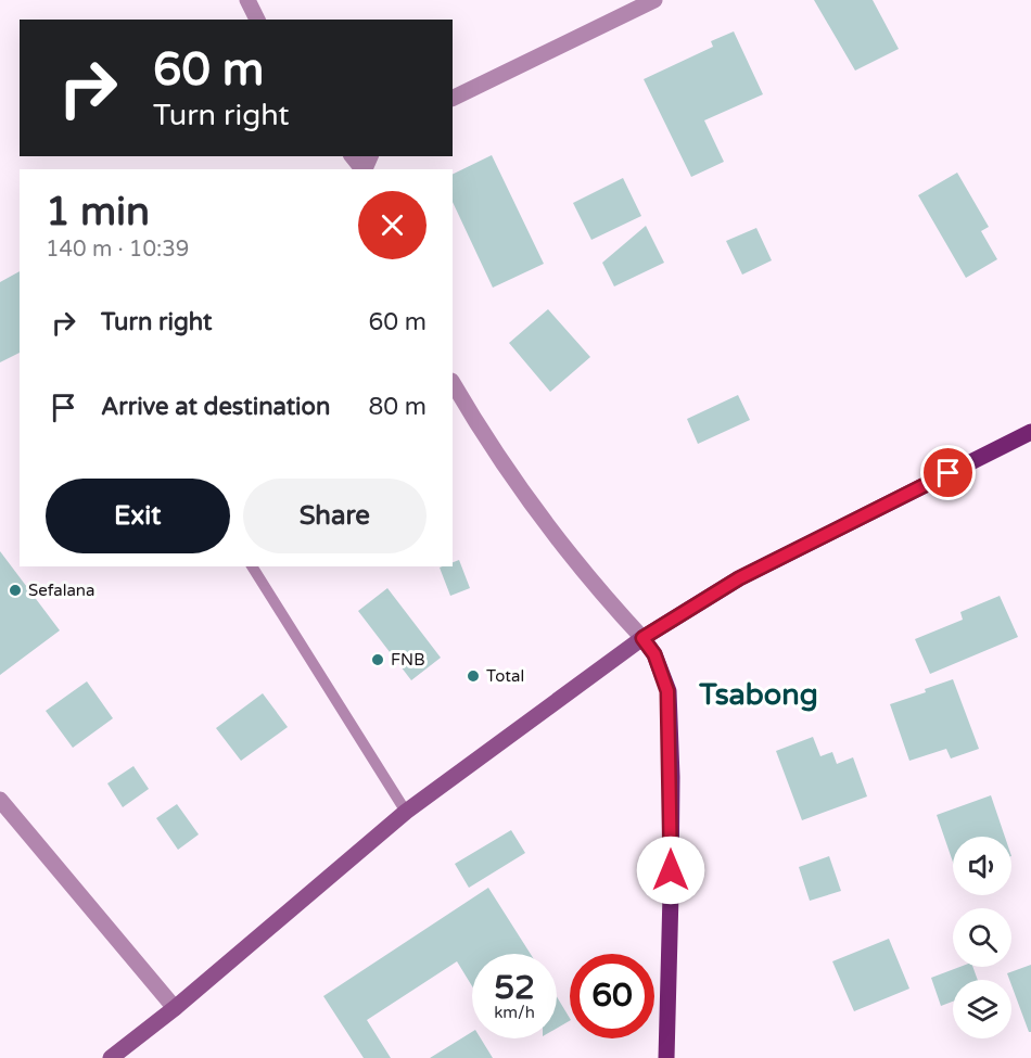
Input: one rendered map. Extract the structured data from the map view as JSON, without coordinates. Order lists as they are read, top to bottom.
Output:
{
  "districts": ["Tsabong"],
  "places": ["Sefalana", "FNB", "Total"],
  "page": {
    "turn": ["60 m", "Turn right"],
    "heading": ["1 min", "140 m · 10:39"],
    "list": [
      {
        "name": "Turn right",
        "value": "60 m"
      },
      {
        "name": "Arrive at destination",
        "value": "80 m"
      }
    ],
    "buttons": ["Exit", "Share"],
    "speed": "52 km/h",
    "limit": "60"
  }
}
